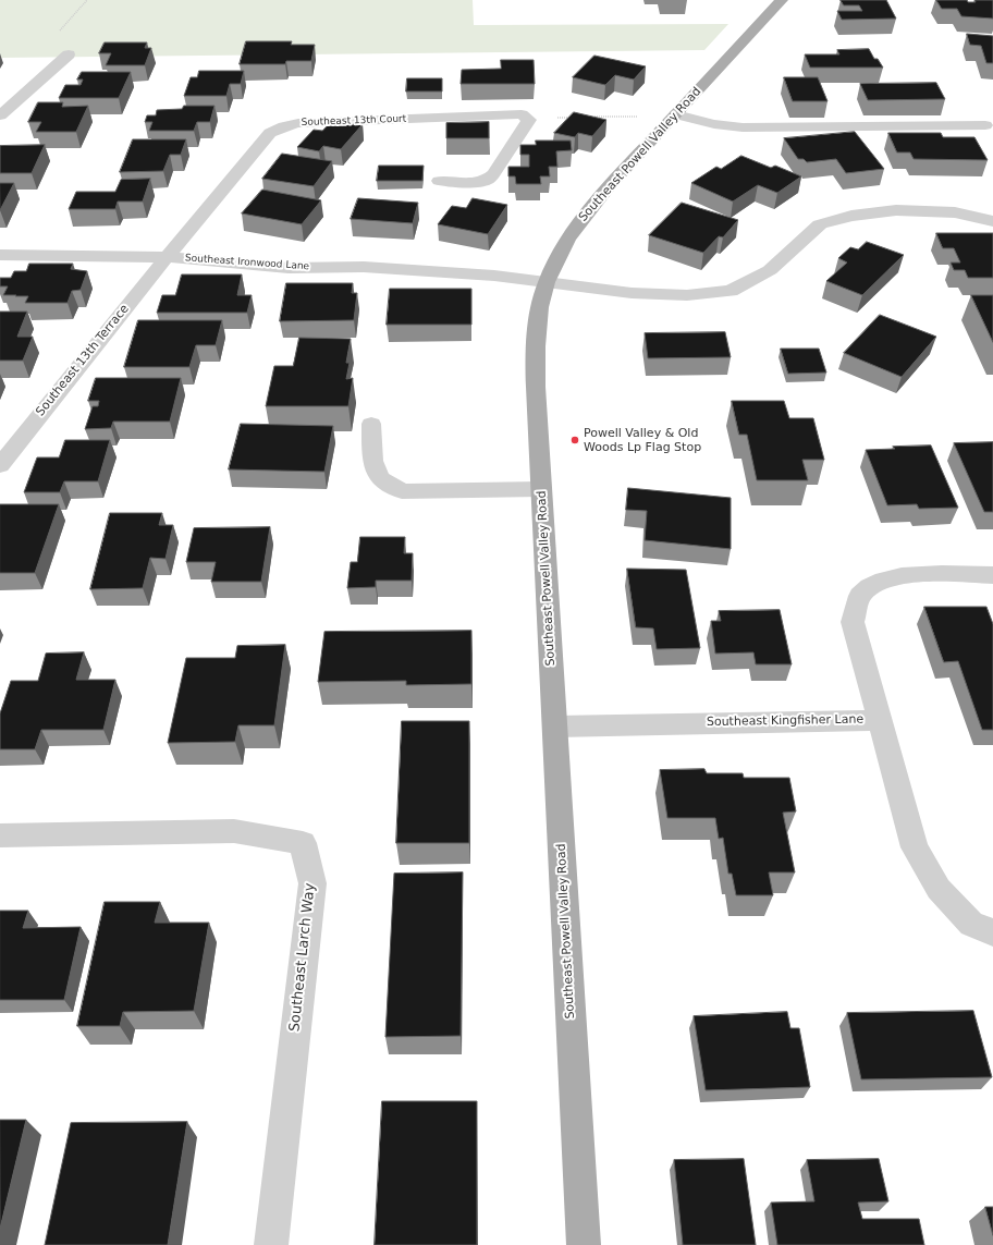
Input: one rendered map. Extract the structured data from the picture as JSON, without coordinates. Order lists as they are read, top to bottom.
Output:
{
  "streets": {
    "main road": ["Southeast Powell Valley Road"],
    "street": [
      "Southeast 13th Court",
      "Southeast Ironwood Lane",
      "Southeast 13th Terrace",
      "Southeast Kingfisher Lane",
      "Southeast Larch Way"
    ]
  },
  "crossings": [
    ["Southeast 13th Court", "Southeast Ironwood Lane"],
    ["Southeast 13th Court", "Southeast 13th Terrace"],
    ["Southeast Powell Valley Road", "Southeast Ironwood Lane"],
    ["Southeast Powell Valley Road", "Southeast Kingfisher Lane"],
    ["Southeast Ironwood Lane", "Southeast 13th Terrace"]
  ],
  "places": ["Powell Valley & Old Woods Lp Flag Stop"]
}
